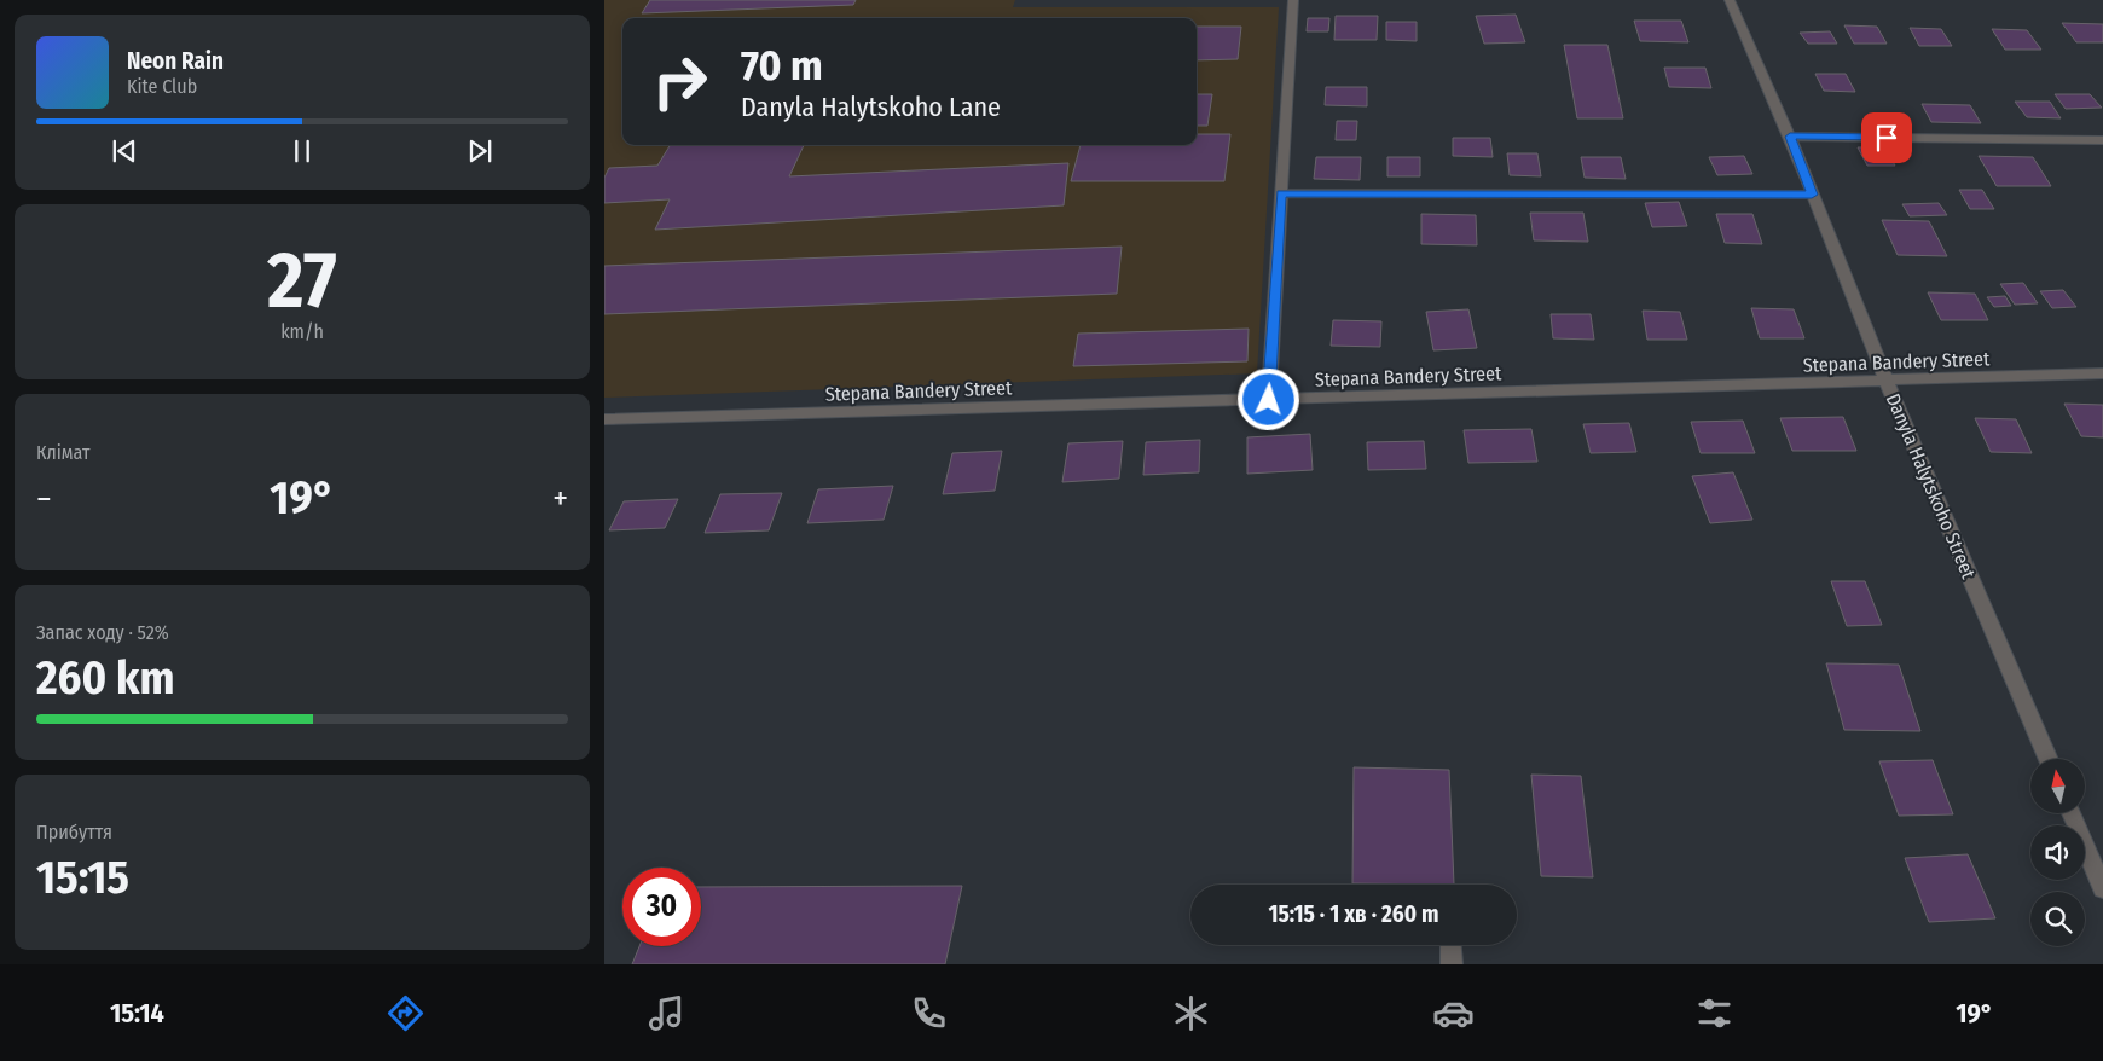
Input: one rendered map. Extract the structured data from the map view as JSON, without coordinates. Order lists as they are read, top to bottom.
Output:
{
  "streets": {
    "street": ["Stepana Bandery Street", "Danyla Halytskoho Street"]
  },
  "crossings": [
    ["Stepana Bandery Street", "Danyla Halytskoho Street"]
  ],
  "north": "top",
  "page": {
    "turn": ["70 m", "Danyla Halytskoho Lane"],
    "song": ["Neon Rain", "Kite Club"],
    "tile": [
      ["27", "km/h"],
      "Клімат",
      ["Запас ходу · 52%", "260 km"],
      ["Прибуття", "15:15"]
    ],
    "heat": ["−", "19°", "+"],
    "limit": "30",
    "trip": "15:15 · 1 хв · 260 m",
    "tabs": ["15:14", "19°"]
  }
}
